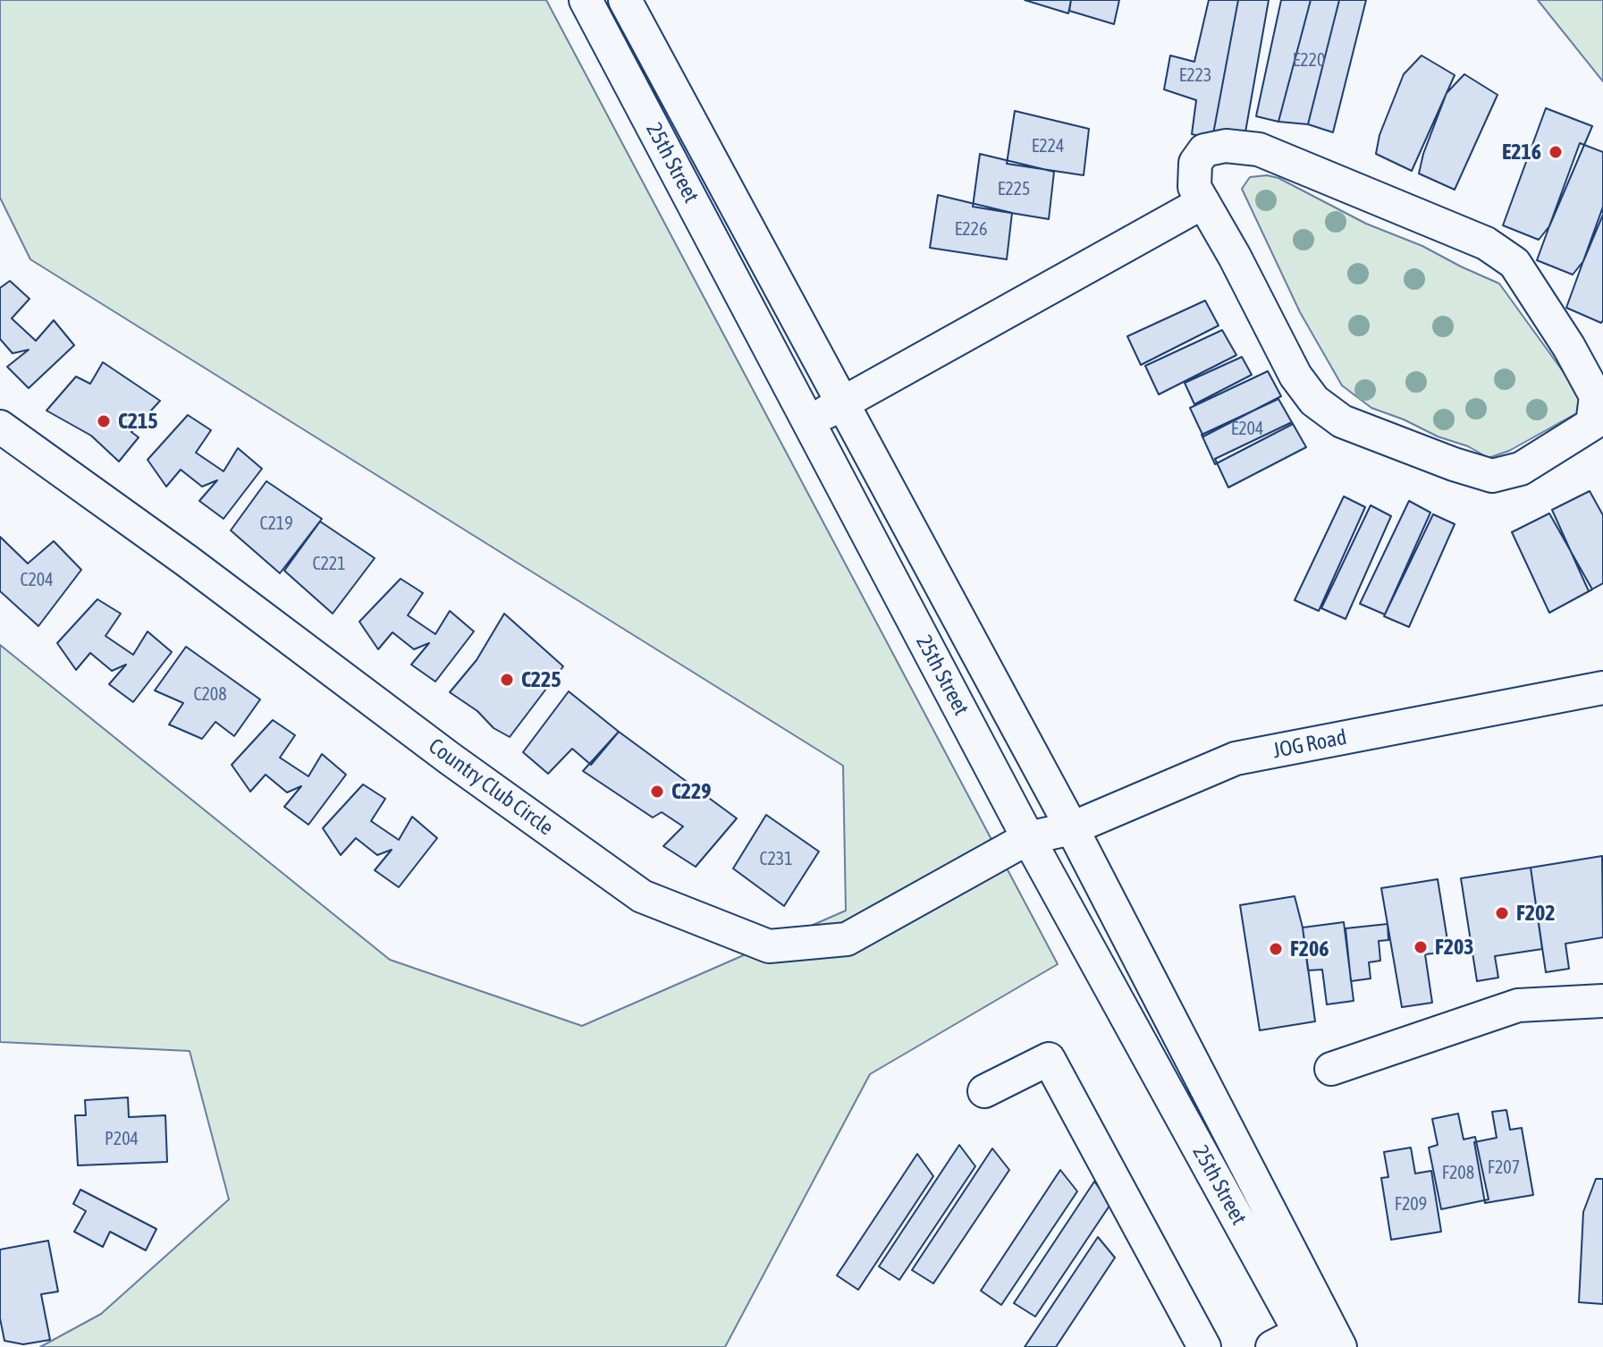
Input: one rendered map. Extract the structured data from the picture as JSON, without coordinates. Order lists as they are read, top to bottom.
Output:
{
  "streets": {
    "street": ["25th Street", "JOG Road", "Country Club Circle"]
  },
  "crossings": [
    ["25th Street", "JOG Road"],
    ["25th Street", "Country Club Circle"],
    ["JOG Road", "Country Club Circle"]
  ],
  "places": [
    "E216",
    "C215",
    "C225",
    "C229",
    "F202",
    "F203",
    "F206"
  ],
  "house_numbers": [
    "E220",
    "E223",
    "E224",
    "E225",
    "E226",
    "E204",
    "C219",
    "C221",
    "C204",
    "C208",
    "C231",
    "P204",
    "F207",
    "F208",
    "F209"
  ]
}
